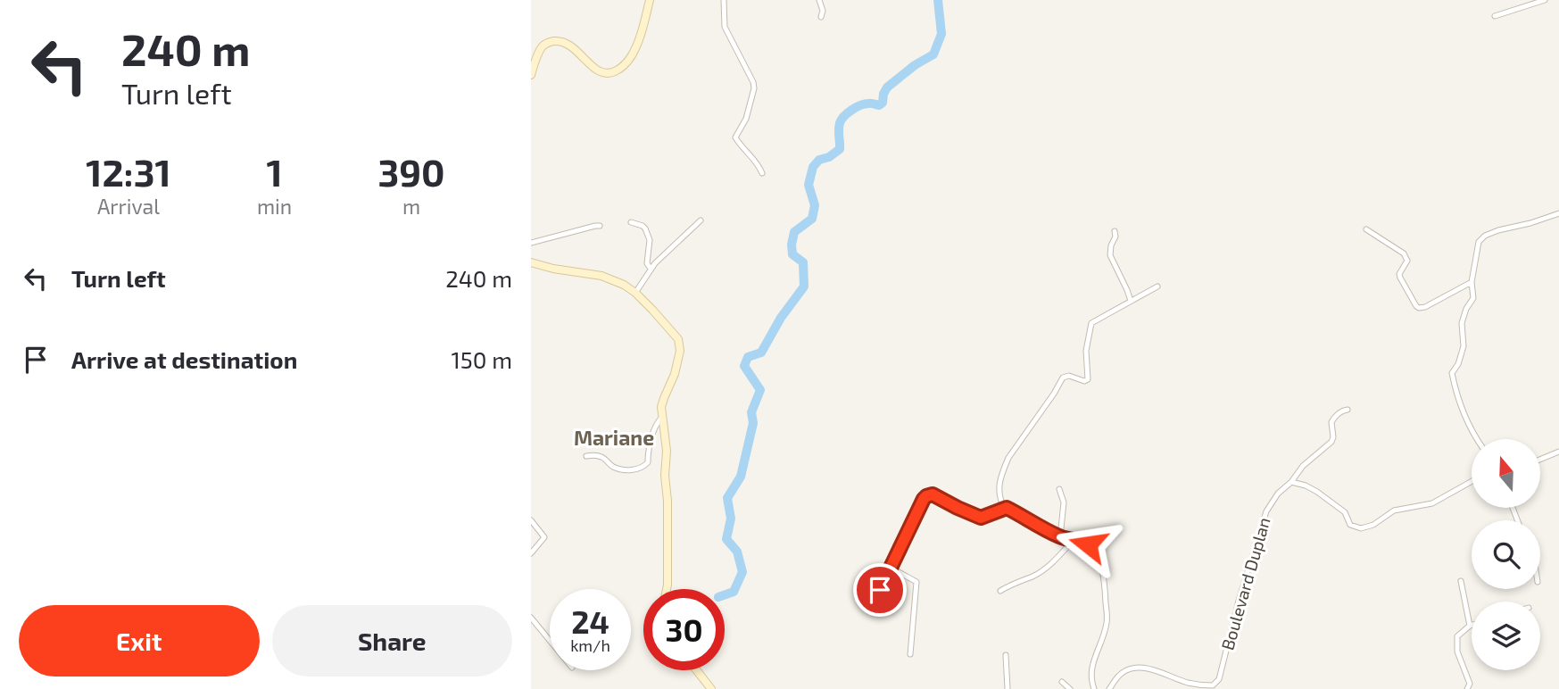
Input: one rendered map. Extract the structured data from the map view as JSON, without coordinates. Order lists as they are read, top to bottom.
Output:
{
  "streets": {
    "street": ["Boulevard Duplan"]
  },
  "districts": ["Mariane"],
  "north": "top",
  "page": {
    "turn": ["240 m", "Turn left"],
    "eta": [
      "12:31",
      "Arrival",
      "1",
      "min",
      "390",
      "m"
    ],
    "list": [
      {
        "name": "Turn left",
        "value": "240 m"
      },
      {
        "name": "Arrive at destination",
        "value": "150 m"
      }
    ],
    "speed": "24 km/h",
    "limit": "30",
    "buttons": ["Exit", "Share"]
  }
}
